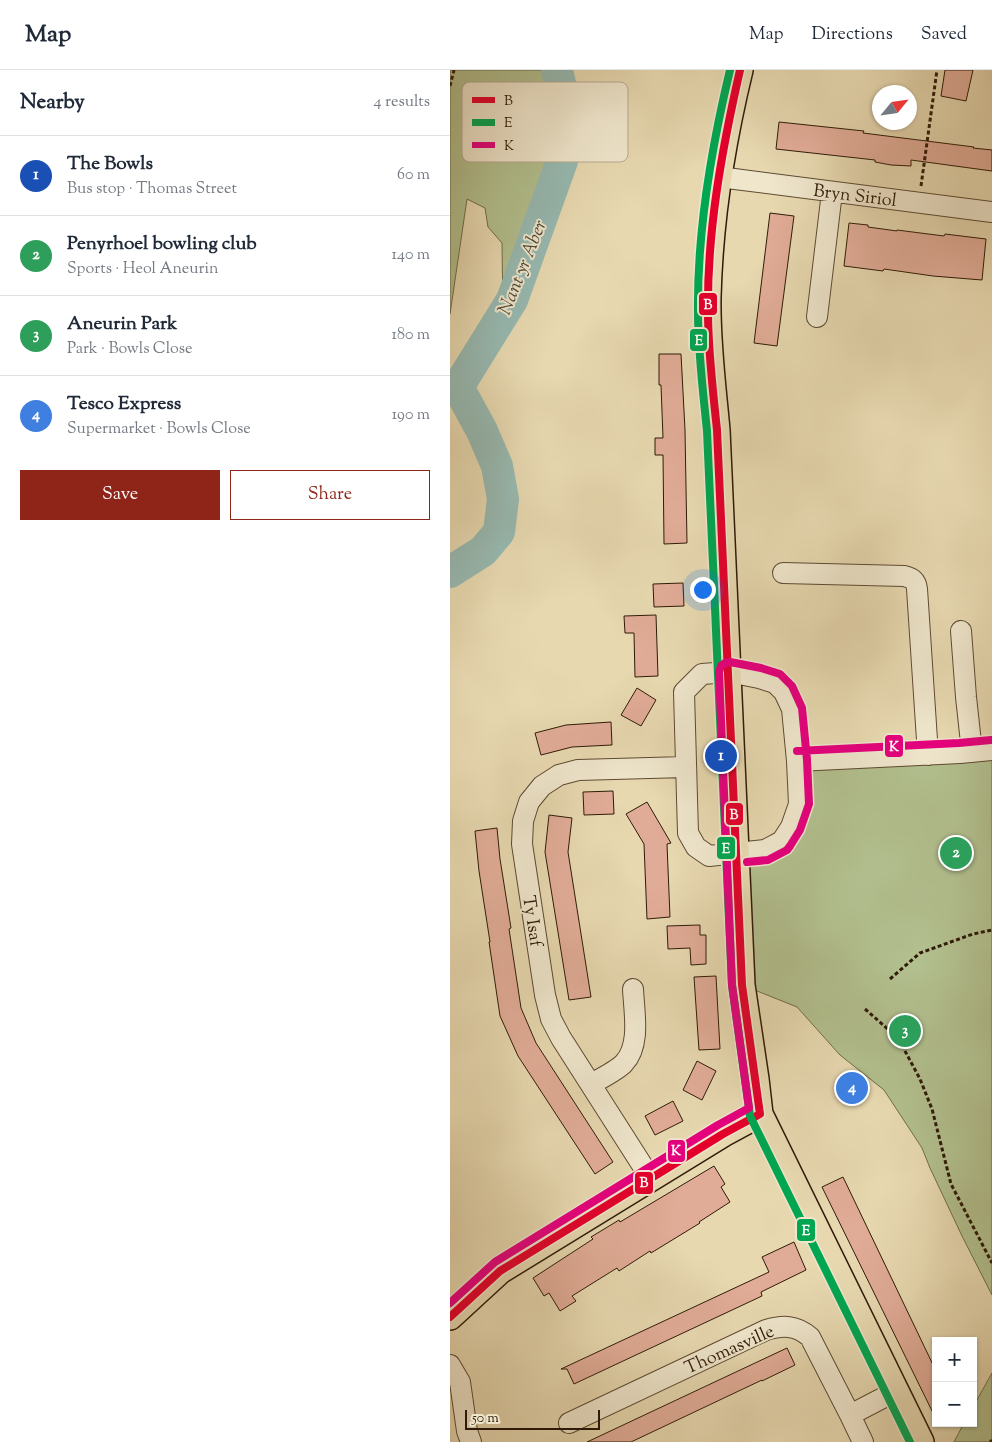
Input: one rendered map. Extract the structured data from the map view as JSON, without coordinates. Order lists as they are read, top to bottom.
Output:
{
  "streets": {
    "street": ["Bryn Siriol", "Ty Isaf", "Thomasville"]
  },
  "water": ["Nant yr Aber"],
  "lines": ["transit line B", "transit line E", "transit line K"],
  "legend": ["B", "E", "K"],
  "scale_bar": "50 m",
  "north": "top right",
  "page": {
    "header": "Map",
    "nav": ["Map", "Directions", "Saved"],
    "heading": ["Nearby", "4 results"],
    "list": [
      {
        "mark": "1",
        "name": "The Bowls",
        "note": "Bus stop · Thomas Street",
        "value": "60 m"
      },
      {
        "mark": "2",
        "name": "Penyrhoel bowling club",
        "note": "Sports · Heol Aneurin",
        "value": "140 m"
      },
      {
        "mark": "3",
        "name": "Aneurin Park",
        "note": "Park · Bowls Close",
        "value": "180 m"
      },
      {
        "mark": "4",
        "name": "Tesco Express",
        "note": "Supermarket · Bowls Close",
        "value": "190 m"
      }
    ],
    "buttons": ["Save", "Share"],
    "pins": [
      "1",
      "2",
      "3",
      "4"
    ],
    "map_buttons": ["+", "−"],
    "scale": "50 m"
  }
}
